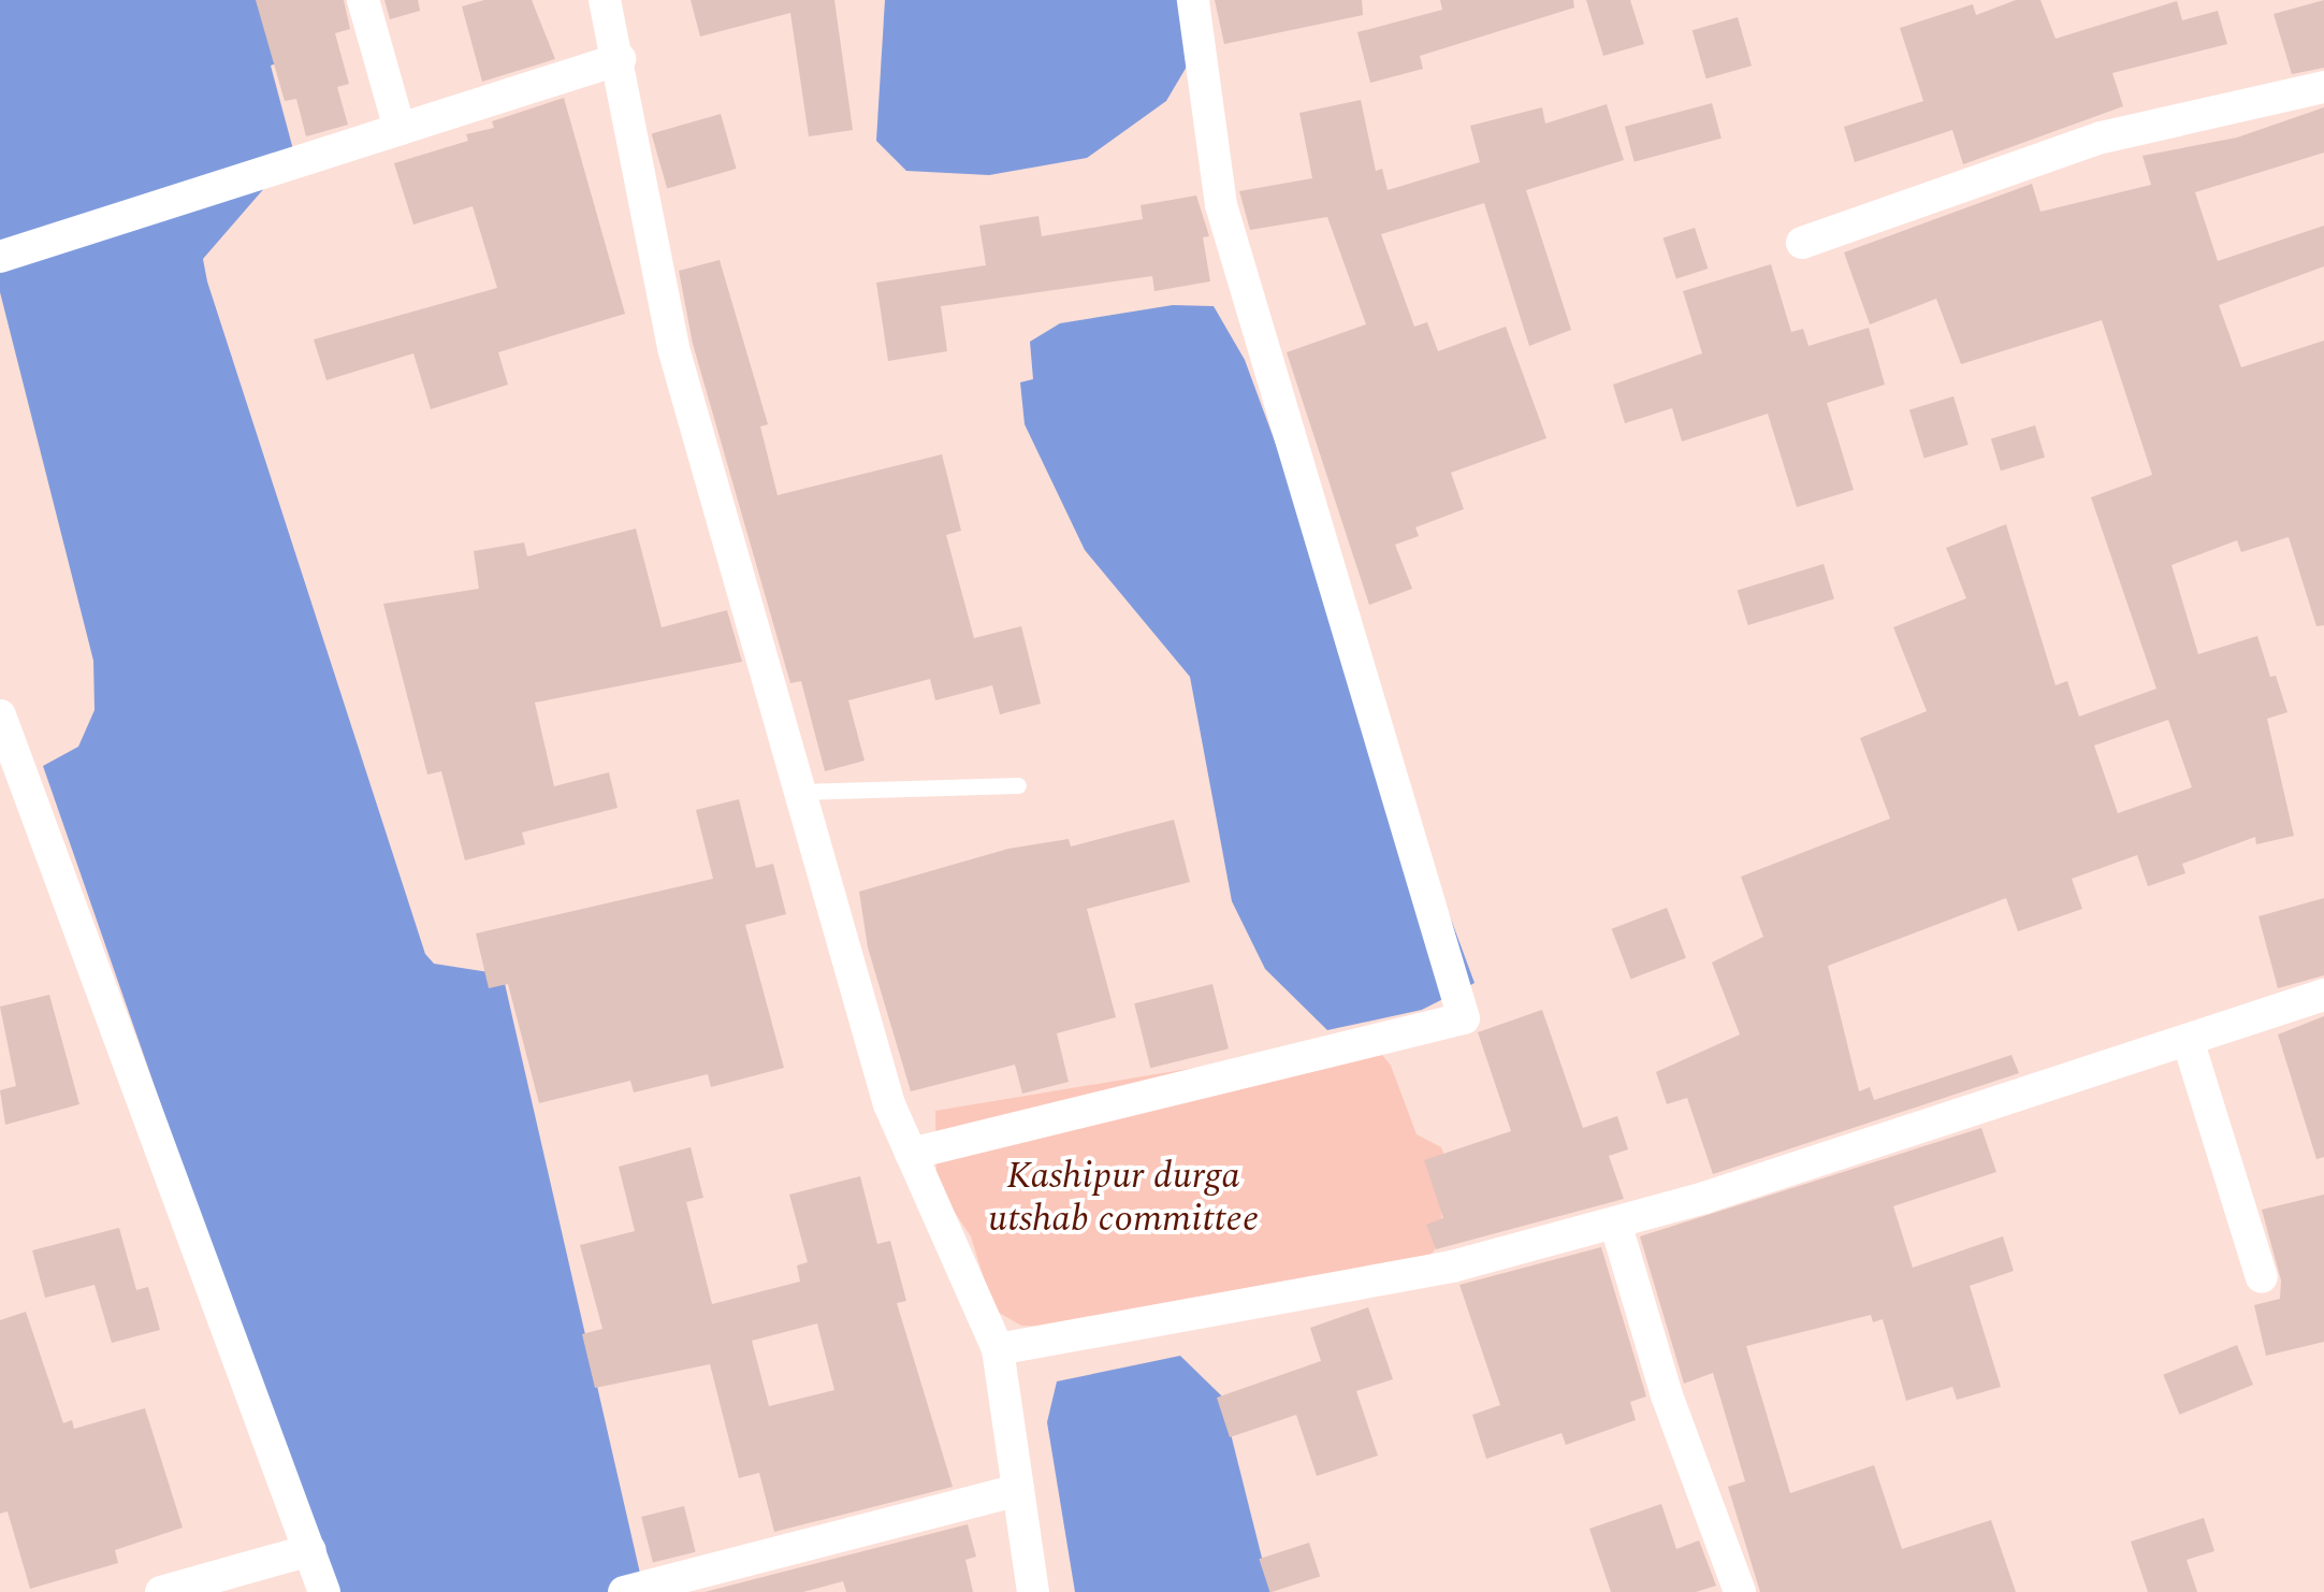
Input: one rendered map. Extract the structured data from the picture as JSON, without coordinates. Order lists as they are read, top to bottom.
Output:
{
  "parks": ["Kashipur durga utshab committee"]
}
